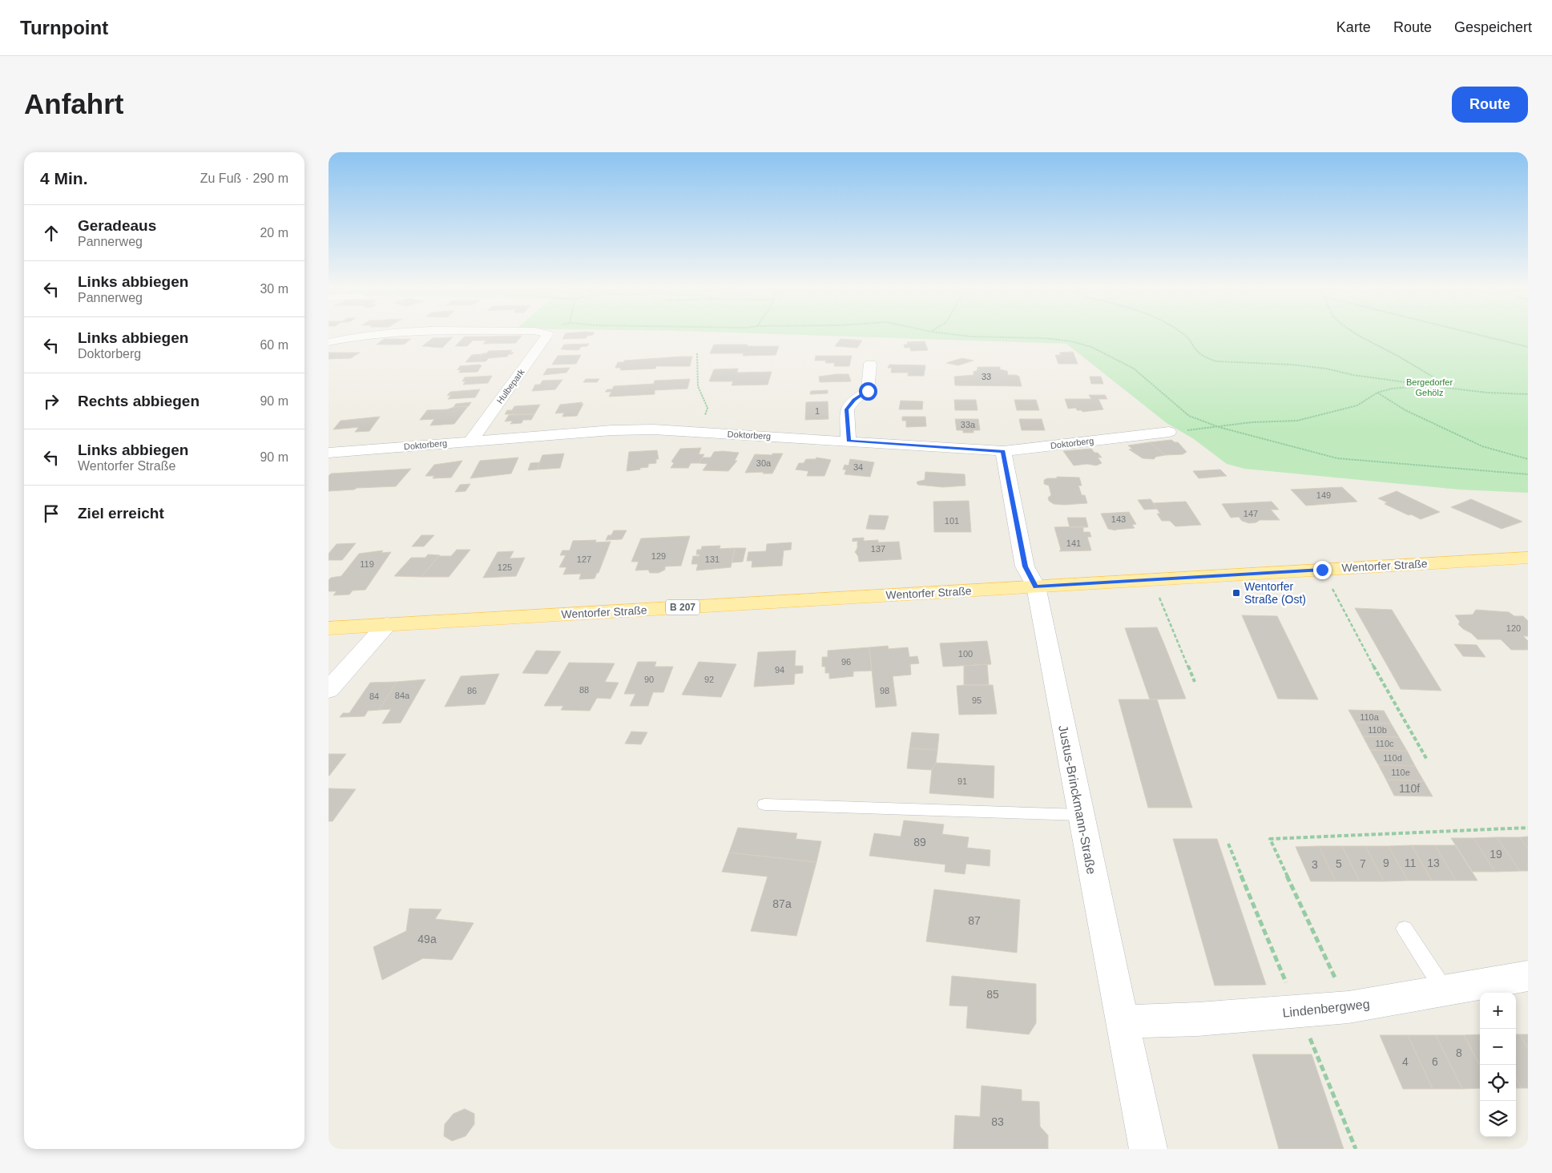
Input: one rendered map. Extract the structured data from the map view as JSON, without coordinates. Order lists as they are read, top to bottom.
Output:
{
  "streets": {
    "main road": ["Wentorfer Straße", "B 207"],
    "street": [
      "Hulbepark",
      "Doktorberg",
      "Justus-Brinckmann-Straße",
      "Lindenbergweg"
    ]
  },
  "crossings": [
    ["Hulbepark", "Doktorberg"],
    ["Doktorberg", "Justus-Brinckmann-Straße"],
    ["Wentorfer Straße", "Justus-Brinckmann-Straße"],
    ["Justus-Brinckmann-Straße", "Lindenbergweg"]
  ],
  "parks": ["Bergedorfer Gehölz"],
  "places": {
    "transit": ["Wentorfer Straße (Ost)"]
  },
  "house_numbers": [
    "33",
    "1",
    "33a",
    "30a",
    "34",
    "149",
    "147",
    "143",
    "101",
    "141",
    "137",
    "129",
    "127",
    "131",
    "119",
    "125",
    "120",
    "100",
    "96",
    "94",
    "90",
    "92",
    "88",
    "86",
    "98",
    "84a",
    "84",
    "95",
    "110a",
    "110b",
    "110c",
    "110d",
    "110e",
    "91",
    "110f",
    "89",
    "19",
    "9",
    "11",
    "13",
    "5",
    "7",
    "3",
    "87a",
    "87",
    "49a",
    "85",
    "8",
    "4",
    "6",
    "83"
  ],
  "page": {
    "header": "Turnpoint",
    "nav": ["Karte", "Route", "Gespeichert"],
    "buttons": "Route",
    "title": "Anfahrt",
    "heading": ["4 Min.", "Zu Fuß · 290 m"],
    "list": [
      ["Geradeaus", "Pannerweg", "20 m"],
      ["Links abbiegen", "Pannerweg", "30 m"],
      ["Links abbiegen", "Doktorberg", "60 m"],
      ["Rechts abbiegen", "90 m"],
      ["Links abbiegen", "Wentorfer Straße", "90 m"],
      "Ziel erreicht"
    ],
    "map_buttons": ["+", "−"]
  }
}
